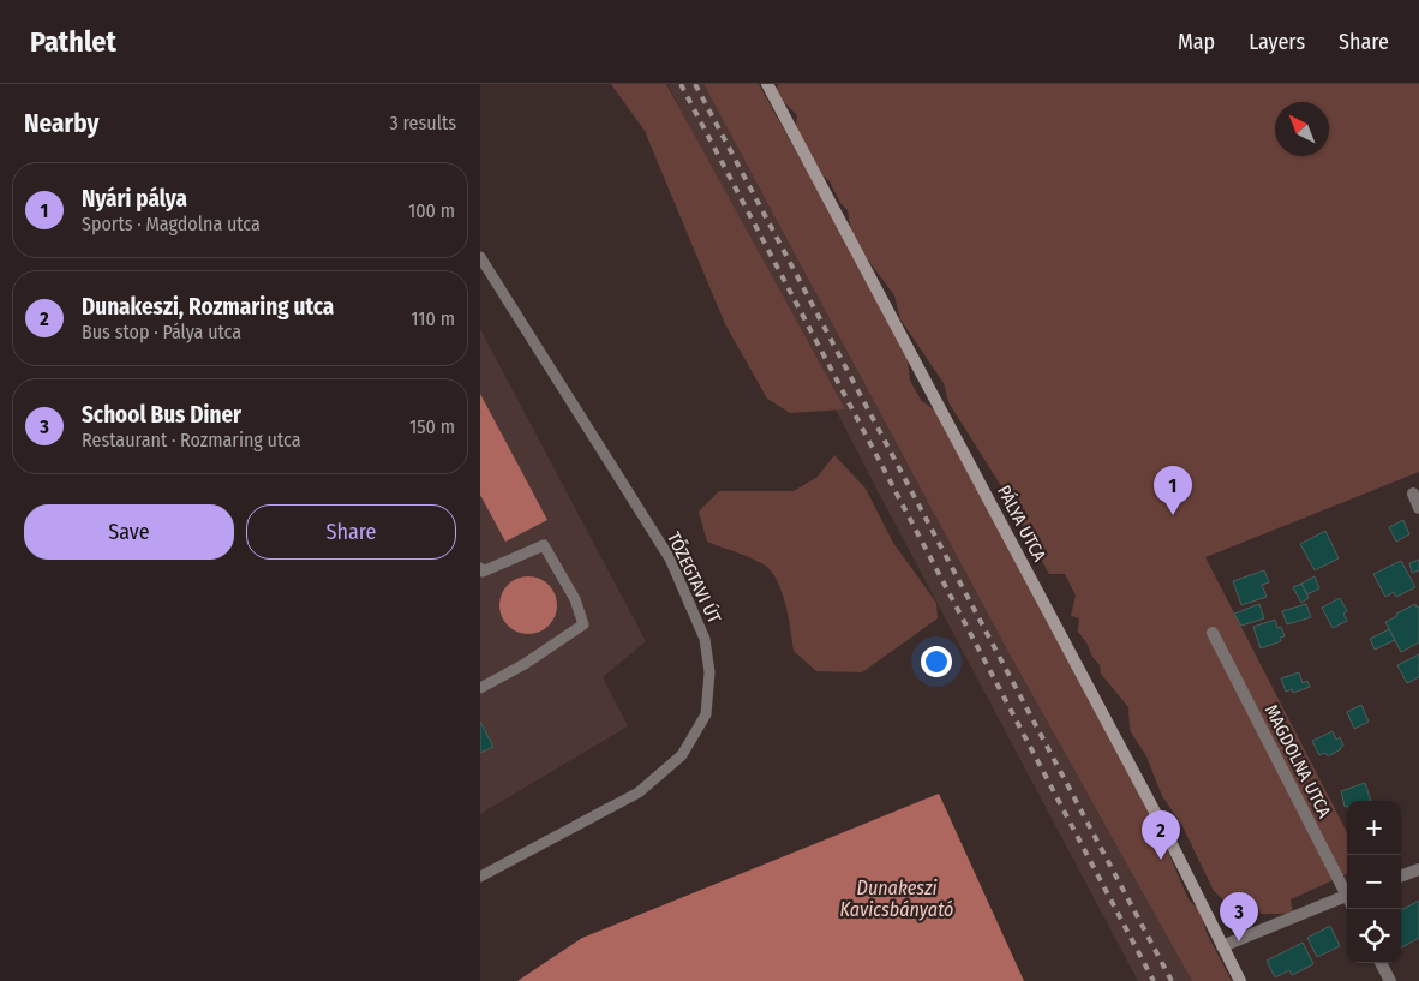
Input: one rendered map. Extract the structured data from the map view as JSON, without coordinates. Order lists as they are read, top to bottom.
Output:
{
  "streets": {
    "street": ["PÁLYA UTCA", "MAGDOLNA UTCA"],
    "lane": ["TŐZEGTAVI ÚT"]
  },
  "water": ["Dunakeszi Kavicsbányató"],
  "north": "top left",
  "page": {
    "header": "Pathlet",
    "nav": ["Map", "Layers", "Share"],
    "heading": ["Nearby", "3 results"],
    "list": [
      {
        "mark": "1",
        "name": "Nyári pálya",
        "note": "Sports · Magdolna utca",
        "value": "100 m"
      },
      {
        "mark": "2",
        "name": "Dunakeszi, Rozmaring utca",
        "note": "Bus stop · Pálya utca",
        "value": "110 m"
      },
      {
        "mark": "3",
        "name": "School Bus Diner",
        "note": "Restaurant · Rozmaring utca",
        "value": "150 m"
      }
    ],
    "pins": ["1", "2", "3"],
    "buttons": ["Save", "Share"],
    "map_buttons": ["+", "−"]
  }
}
